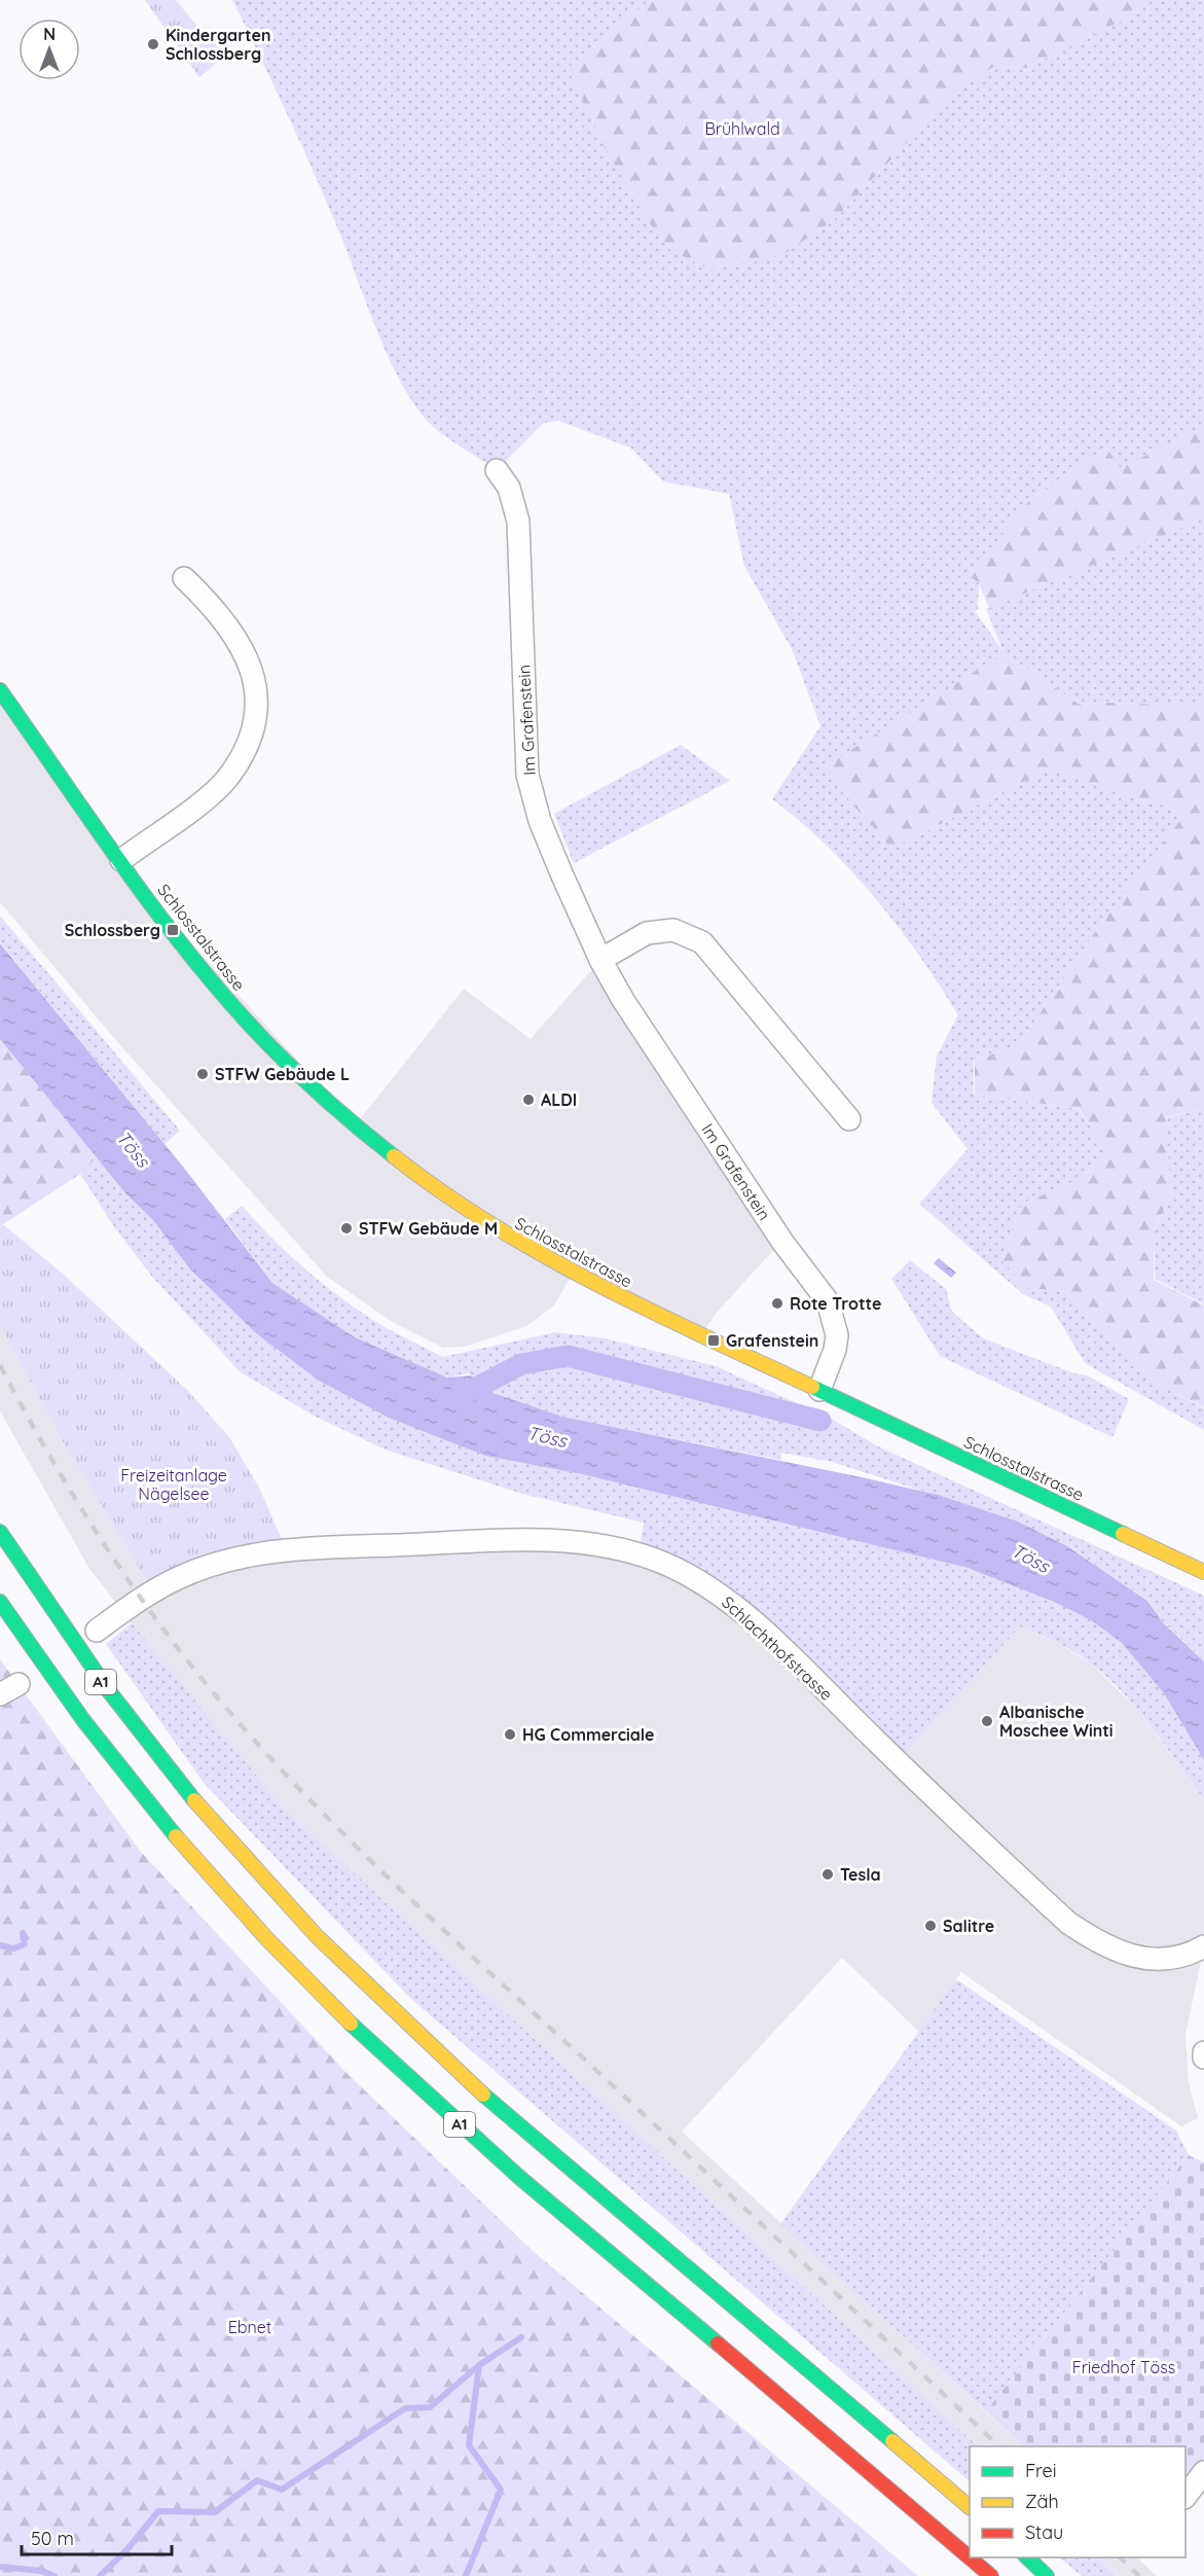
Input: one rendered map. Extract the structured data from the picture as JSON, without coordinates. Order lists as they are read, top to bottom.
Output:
{
  "streets": {
    "main road": ["Schlosstalstrasse", "A1"],
    "street": ["Im Grafenstein", "Schlachthofstrasse"]
  },
  "crossings": [
    ["Im Grafenstein", "Schlosstalstrasse"]
  ],
  "water": ["Töss"],
  "parks": [
    "Brühlwald",
    "Freizeitanlage Nägelsee",
    "Ebnet",
    "Friedhof Töss"
  ],
  "places": {
    "other": [
      "Kindergarten Schlossberg",
      "STFW Gebäude L",
      "ALDI",
      "STFW Gebäude M",
      "Rote Trotte",
      "Albanische Moschee Winti",
      "HG Commerciale",
      "Tesla",
      "Salitre"
    ],
    "transit": ["Schlossberg", "Grafenstein"]
  },
  "legend": ["Frei", "Zäh", "Stau"],
  "scale_bar": "50 m",
  "north": "top"
}
